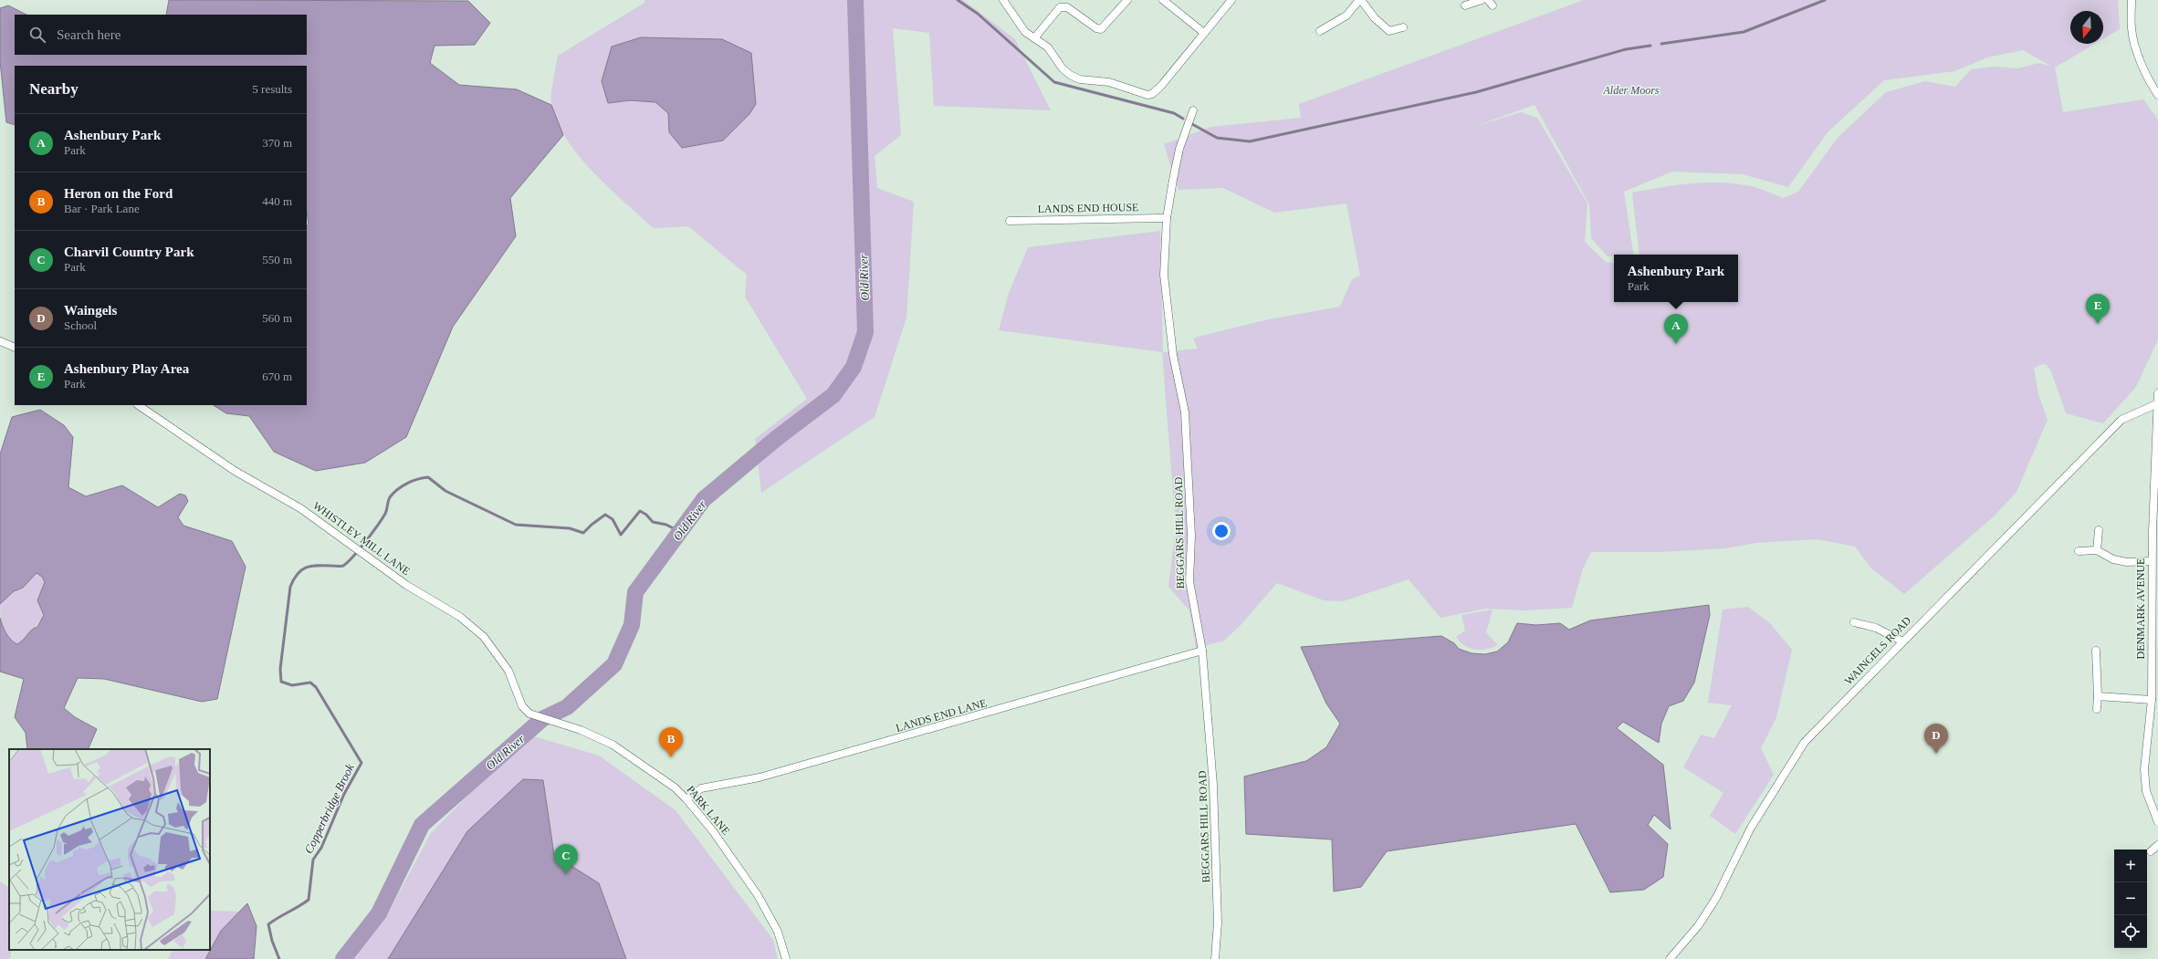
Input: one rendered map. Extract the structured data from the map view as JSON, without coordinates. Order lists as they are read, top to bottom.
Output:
{
  "streets": {
    "street": [
      "LANDS END HOUSE",
      "BEGGARS HILL ROAD",
      "WHISTLEY MILL LANE",
      "DENMARK AVENUE",
      "WAINGELS ROAD",
      "LANDS END LANE",
      "PARK LANE"
    ]
  },
  "crossings": [
    ["LANDS END HOUSE", "BEGGARS HILL ROAD"],
    ["BEGGARS HILL ROAD", "LANDS END LANE"],
    ["WHISTLEY MILL LANE", "PARK LANE"],
    ["DENMARK AVENUE", "WAINGELS ROAD"],
    ["LANDS END LANE", "PARK LANE"]
  ],
  "water": ["Old River", "Copperbridge Brook"],
  "parks": ["Alder Moors"],
  "north": "bottom",
  "page": {
    "search": "Search here",
    "heading": ["Nearby", "5 results"],
    "list": [
      {
        "mark": "A",
        "name": "Ashenbury Park",
        "note": "Park",
        "value": "370 m"
      },
      {
        "mark": "B",
        "name": "Heron on the Ford",
        "note": "Bar · Park Lane",
        "value": "440 m"
      },
      {
        "mark": "C",
        "name": "Charvil Country Park",
        "note": "Park",
        "value": "550 m"
      },
      {
        "mark": "D",
        "name": "Waingels",
        "note": "School",
        "value": "560 m"
      },
      {
        "mark": "E",
        "name": "Ashenbury Play Area",
        "note": "Park",
        "value": "670 m"
      }
    ],
    "popup": ["Ashenbury Park", "Park"],
    "pins": [
      "E",
      "A",
      "D",
      "B",
      "C"
    ],
    "map_buttons": ["+", "−"]
  }
}
